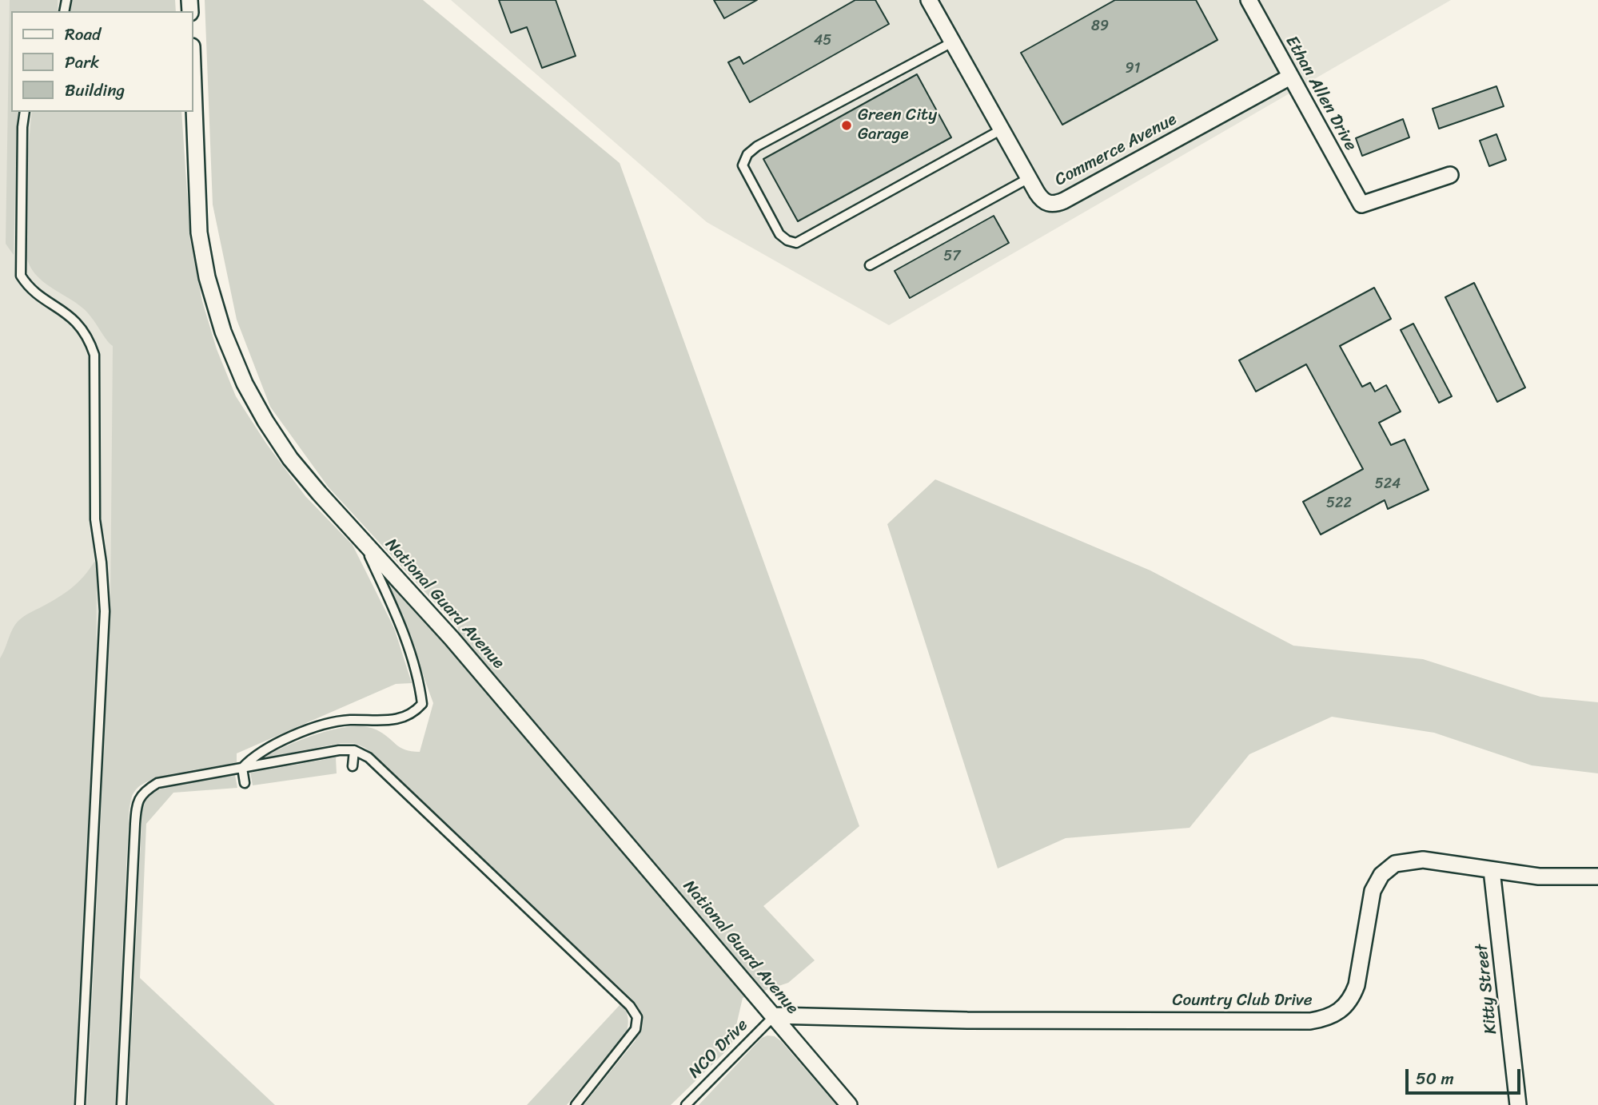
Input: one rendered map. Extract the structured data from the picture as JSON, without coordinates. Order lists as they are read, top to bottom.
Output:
{
  "streets": {
    "street": [
      "Ethan Allen Drive",
      "Commerce Avenue",
      "National Guard Avenue",
      "Kitty Street",
      "Country Club Drive"
    ],
    "lane": ["NCO Drive"]
  },
  "crossings": [
    ["Ethan Allen Drive", "Commerce Avenue"],
    ["National Guard Avenue", "Country Club Drive"],
    ["National Guard Avenue", "NCO Drive"],
    ["Kitty Street", "Country Club Drive"],
    ["Country Club Drive", "NCO Drive"]
  ],
  "places": ["Green City Garage"],
  "house_numbers": [
    "89",
    "45",
    "91",
    "57",
    "524",
    "522"
  ],
  "legend": ["Road", "Park", "Building"],
  "scale_bar": "50 m"
}
